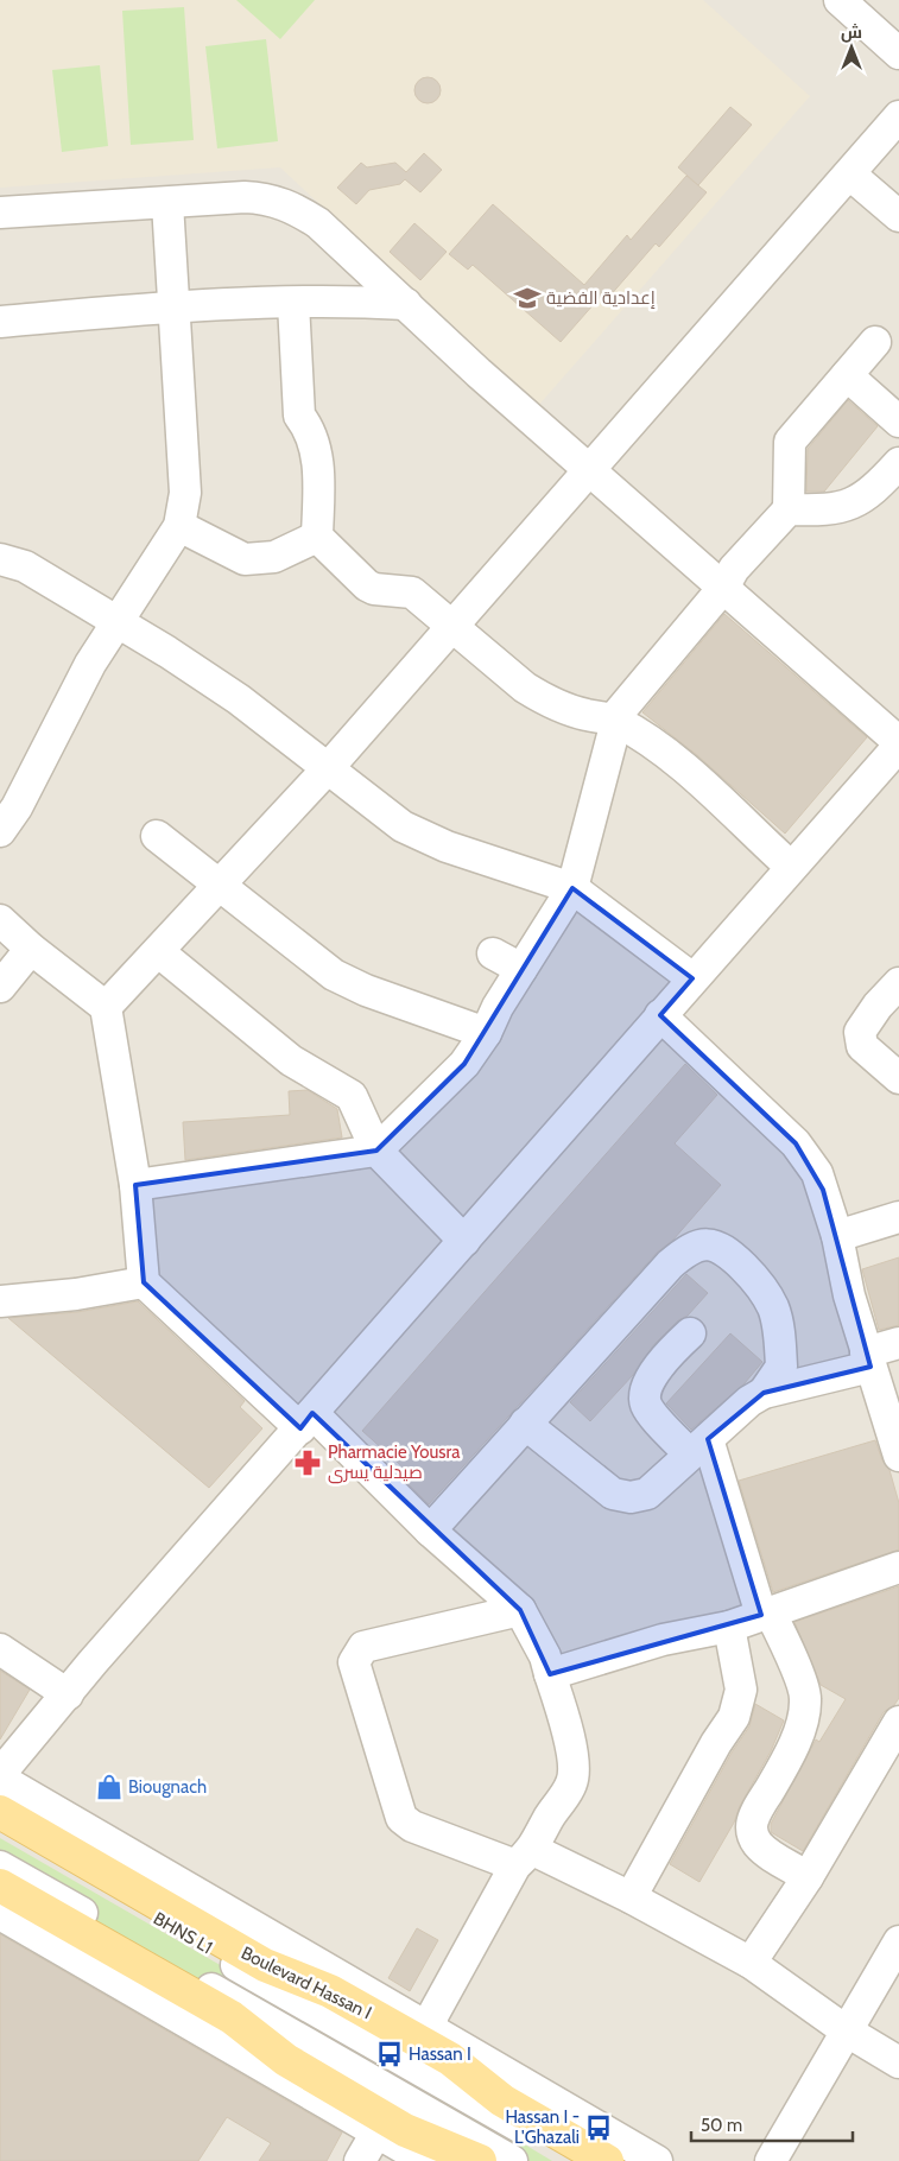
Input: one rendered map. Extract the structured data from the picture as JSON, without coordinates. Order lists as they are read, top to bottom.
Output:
{
  "streets": {
    "main road": ["Boulevard Hassan I"],
    "street": ["BHNS L1"]
  },
  "places": {
    "school or university": ["إعدادية الفضية"],
    "pharmacy": ["Pharmacie Yousra صيدلية يسرى"],
    "shop": ["Biougnach"],
    "bus stop": ["Hassan I", "Hassan I - L'Ghazali"]
  },
  "scale_bar": "50 m",
  "north": "top"
}
